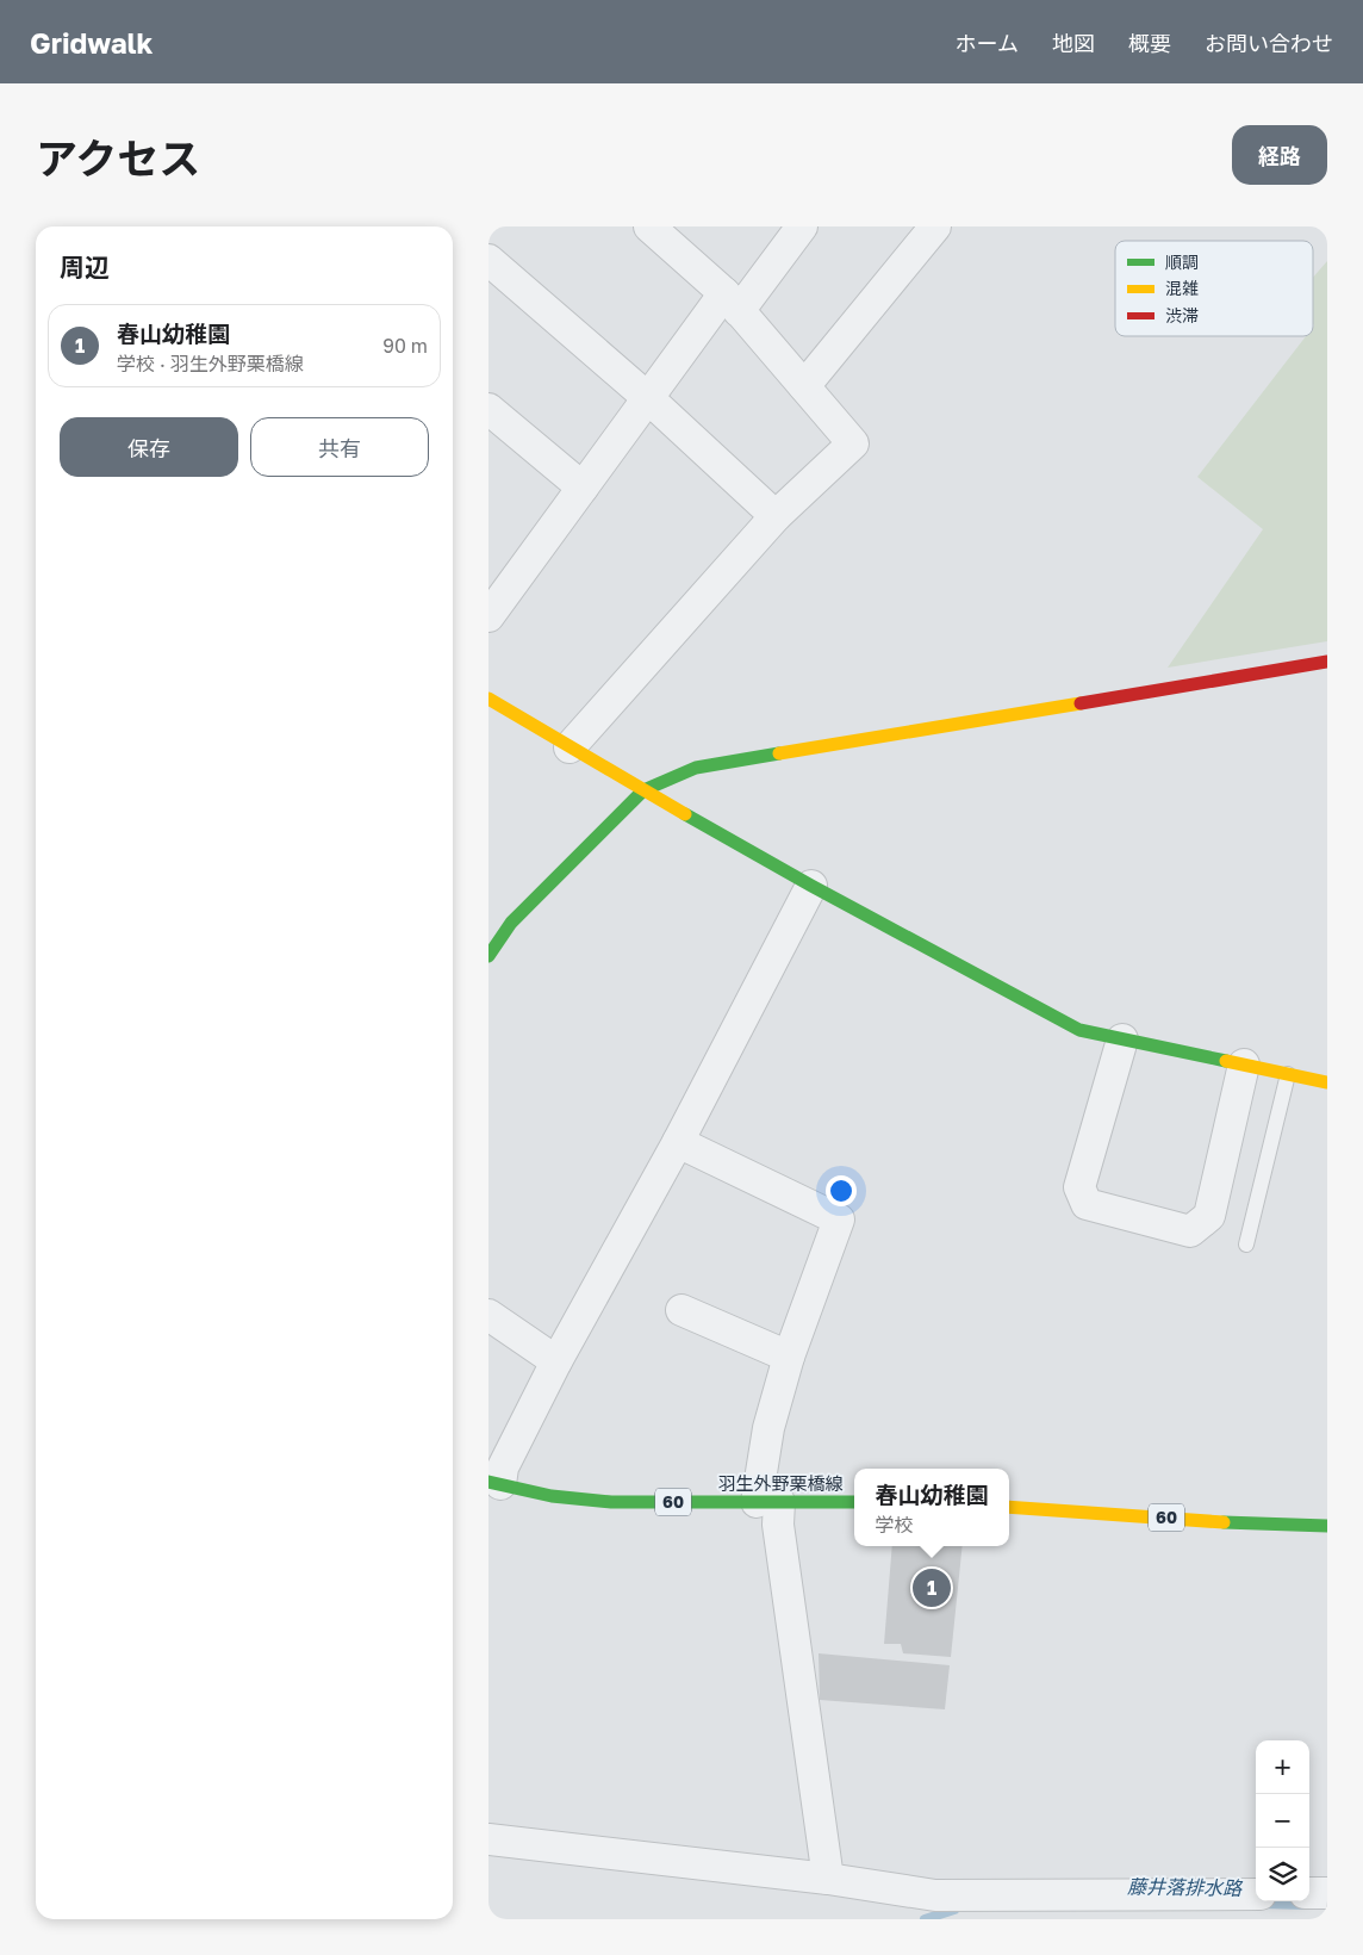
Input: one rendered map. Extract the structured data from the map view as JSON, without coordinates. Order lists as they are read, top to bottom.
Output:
{
  "streets": {
    "street": ["羽生外野栗橋線", "60"]
  },
  "water": ["藤井落排水路"],
  "legend": ["順調", "混雑", "渋滞"],
  "page": {
    "header": "Gridwalk",
    "nav": [
      "ホーム",
      "地図",
      "概要",
      "お問い合わせ"
    ],
    "title": "アクセス",
    "buttons": [
      "経路",
      ["保存", "共有"]
    ],
    "heading": "周辺",
    "list": [
      {
        "mark": "1",
        "name": "春山幼稚園",
        "note": "学校 · 羽生外野栗橋線",
        "value": "90 m"
      }
    ],
    "popup": ["春山幼稚園", "学校"],
    "pins": "1",
    "map_buttons": ["+", "−"]
  }
}
